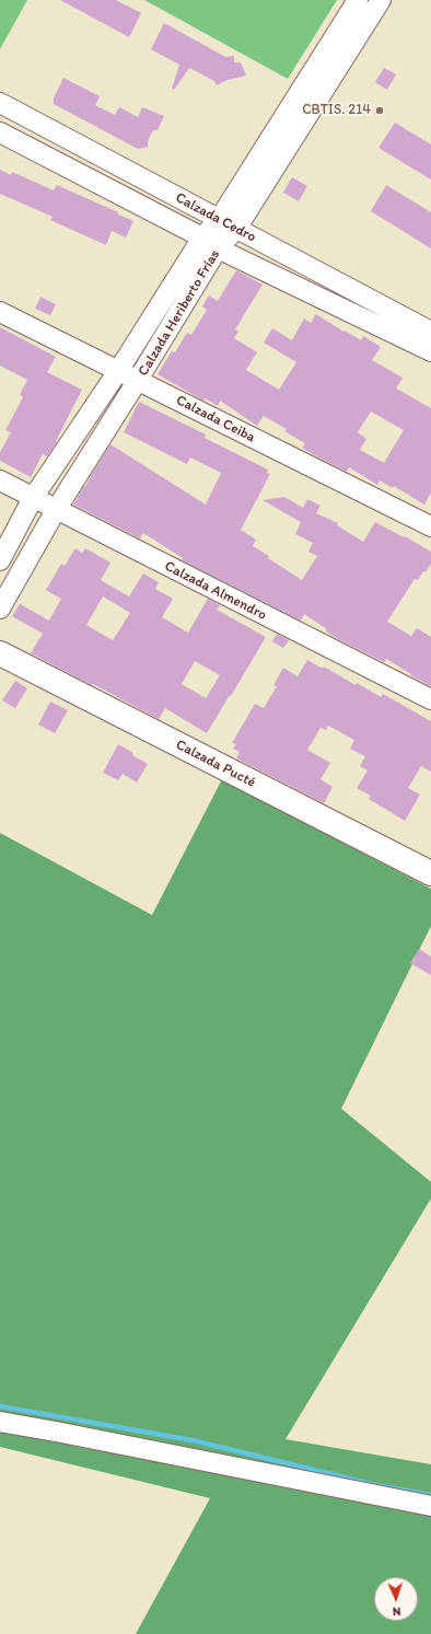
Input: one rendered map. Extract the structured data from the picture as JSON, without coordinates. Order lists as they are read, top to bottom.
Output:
{
  "streets": {
    "street": [
      "Calzada Cedro",
      "Calzada Heriberto Frías",
      "Calzada Ceiba",
      "Calzada Almendro",
      "Calzada Pucté"
    ]
  },
  "crossings": [
    ["Calzada Cedro", "Calzada Heriberto Frías"],
    ["Calzada Heriberto Frías", "Calzada Ceiba"],
    ["Calzada Heriberto Frías", "Calzada Almendro"]
  ],
  "places": ["CBTIS. 214"],
  "north": "bottom"
}
